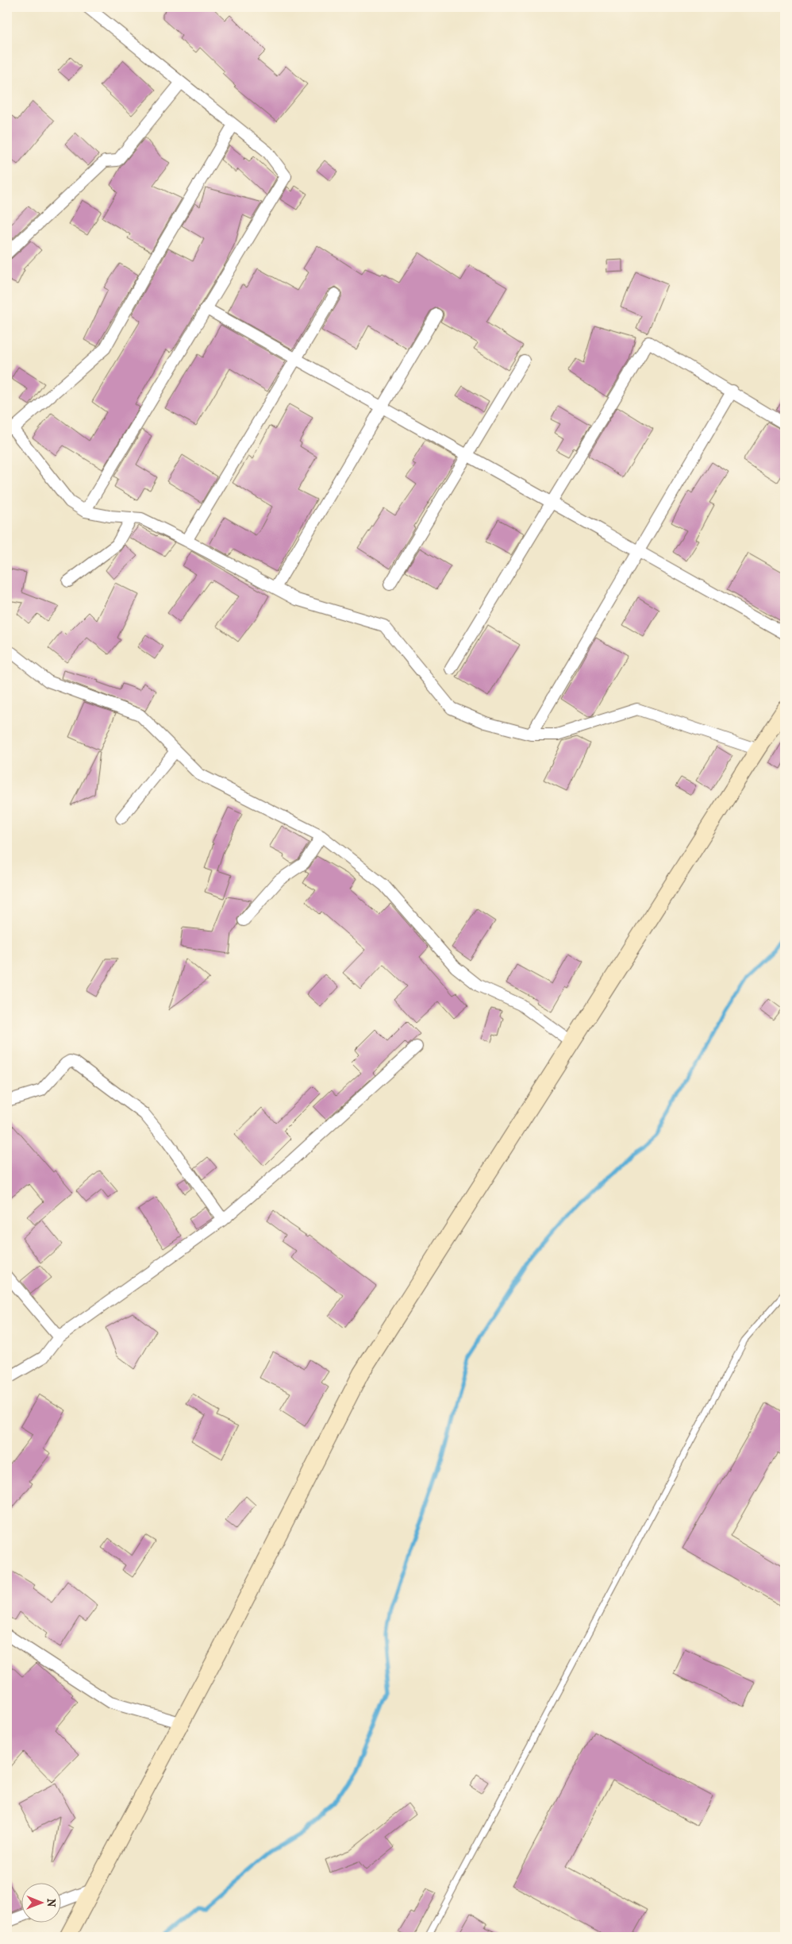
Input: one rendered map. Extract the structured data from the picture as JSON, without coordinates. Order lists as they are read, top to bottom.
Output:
{
  "north": "right"
}
